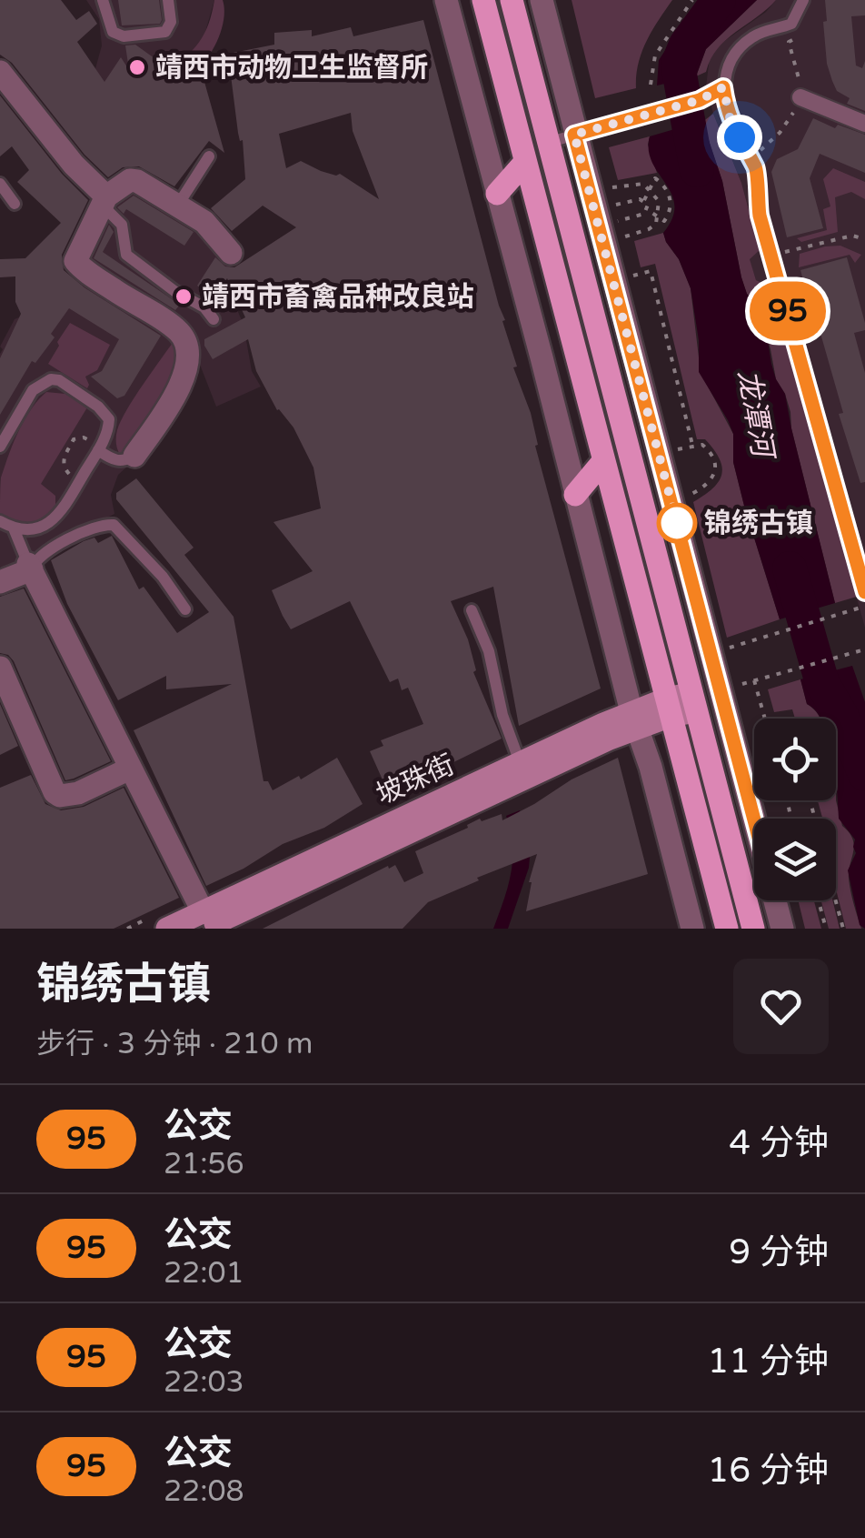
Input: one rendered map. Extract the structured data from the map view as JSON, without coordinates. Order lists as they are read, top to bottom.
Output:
{
  "streets": {
    "main road": ["坡珠街"]
  },
  "water": ["龙潭河"],
  "places": ["靖西市动物卫生监督所", "靖西市畜禽品种改良站", "锦绣古镇"],
  "lines": ["bus line 95"],
  "page": {
    "on_map": "95",
    "heading": ["锦绣古镇", "步行 · 3 分钟 · 210 m"],
    "list": [
      {
        "mark": "95",
        "name": "公交",
        "note": "21:56",
        "value": "4 分钟"
      },
      {
        "mark": "95",
        "name": "公交",
        "note": "22:01",
        "value": "9 分钟"
      },
      {
        "mark": "95",
        "name": "公交",
        "note": "22:03",
        "value": "11 分钟"
      },
      {
        "mark": "95",
        "name": "公交",
        "note": "22:08",
        "value": "16 分钟"
      }
    ]
  }
}
